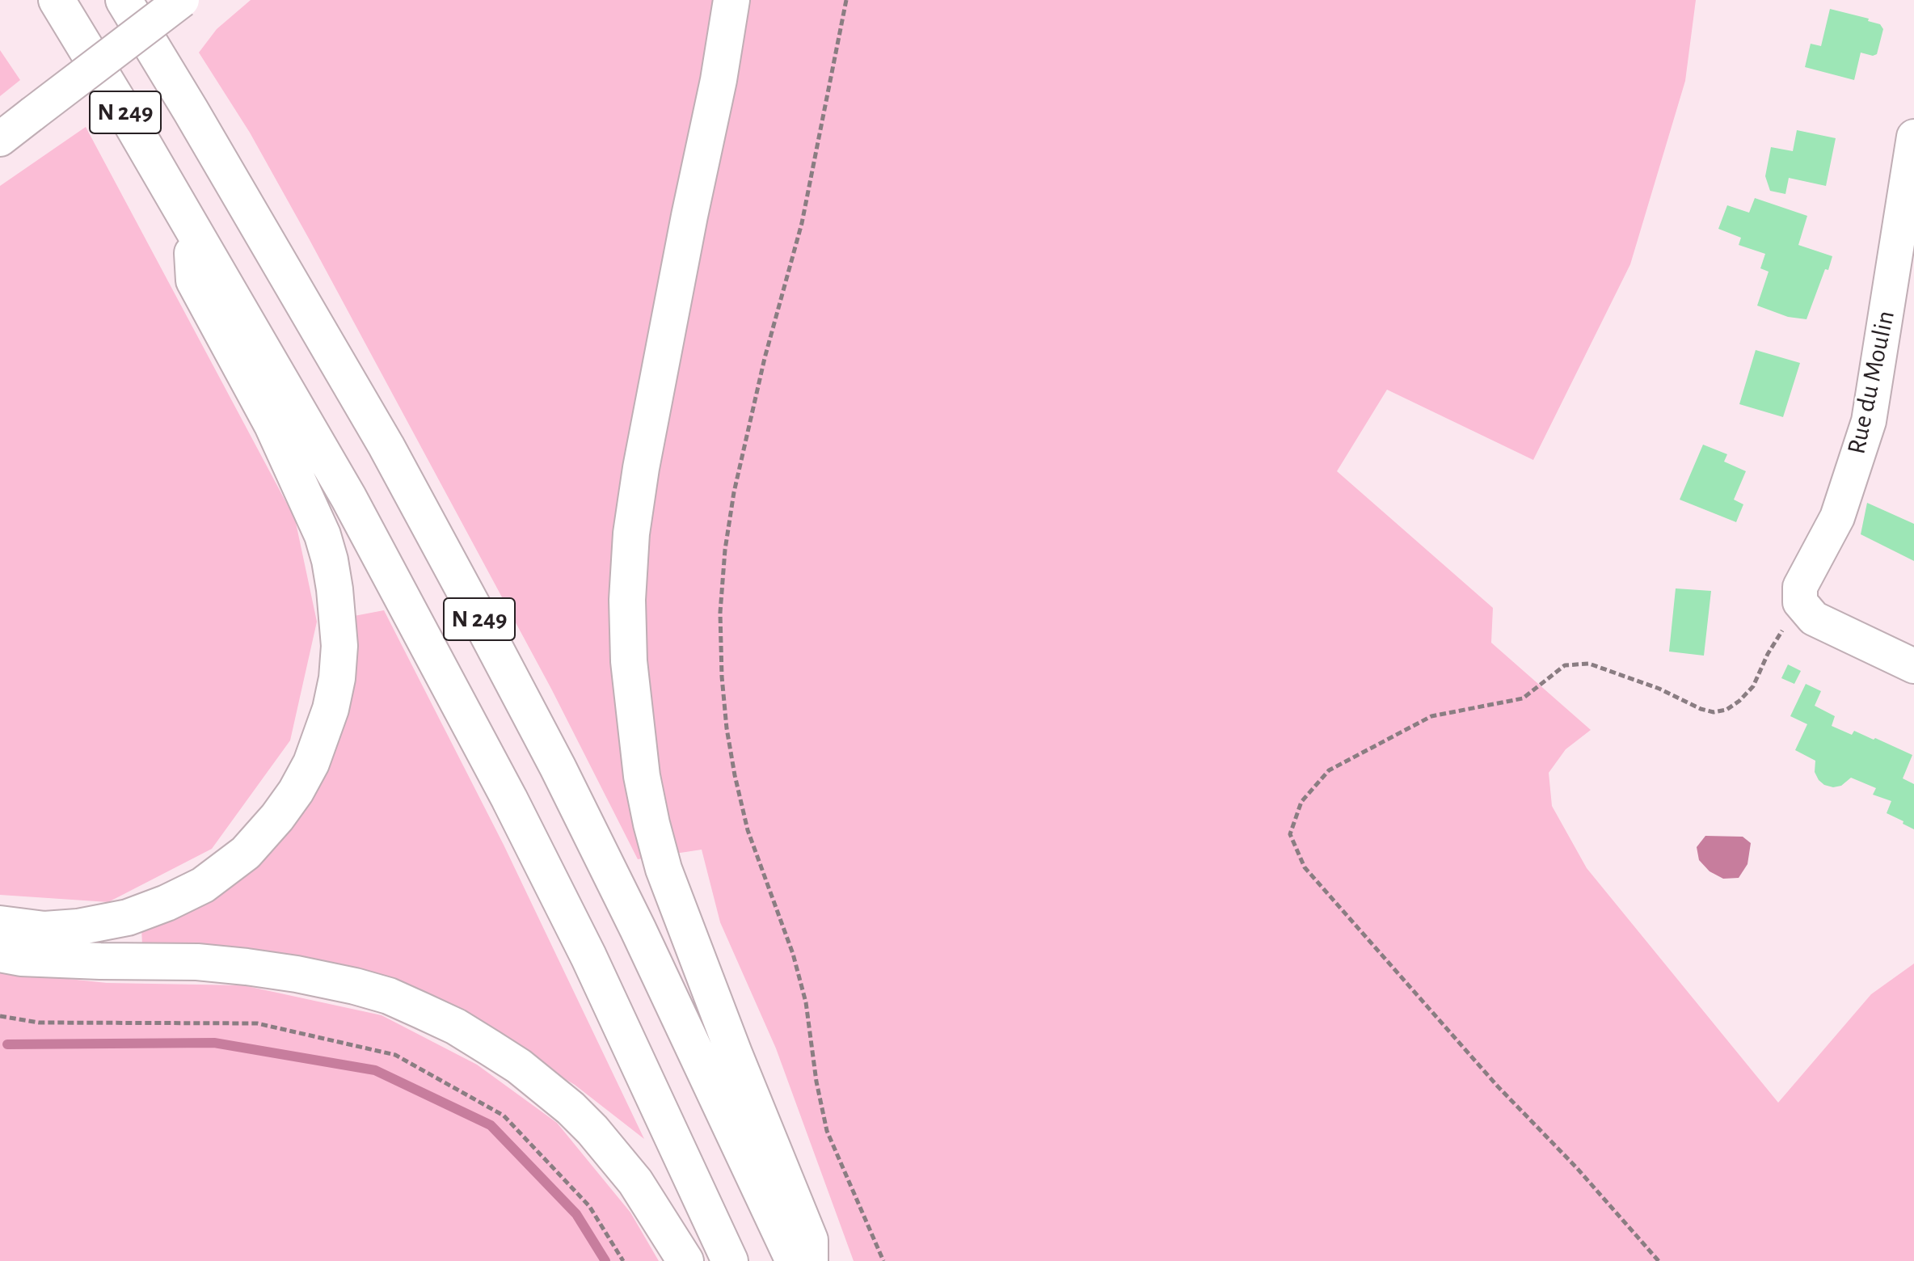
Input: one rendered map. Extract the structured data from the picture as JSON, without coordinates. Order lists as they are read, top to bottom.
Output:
{
  "streets": {
    "highway": ["N 249"],
    "street": ["Rue du Moulin"]
  }
}
